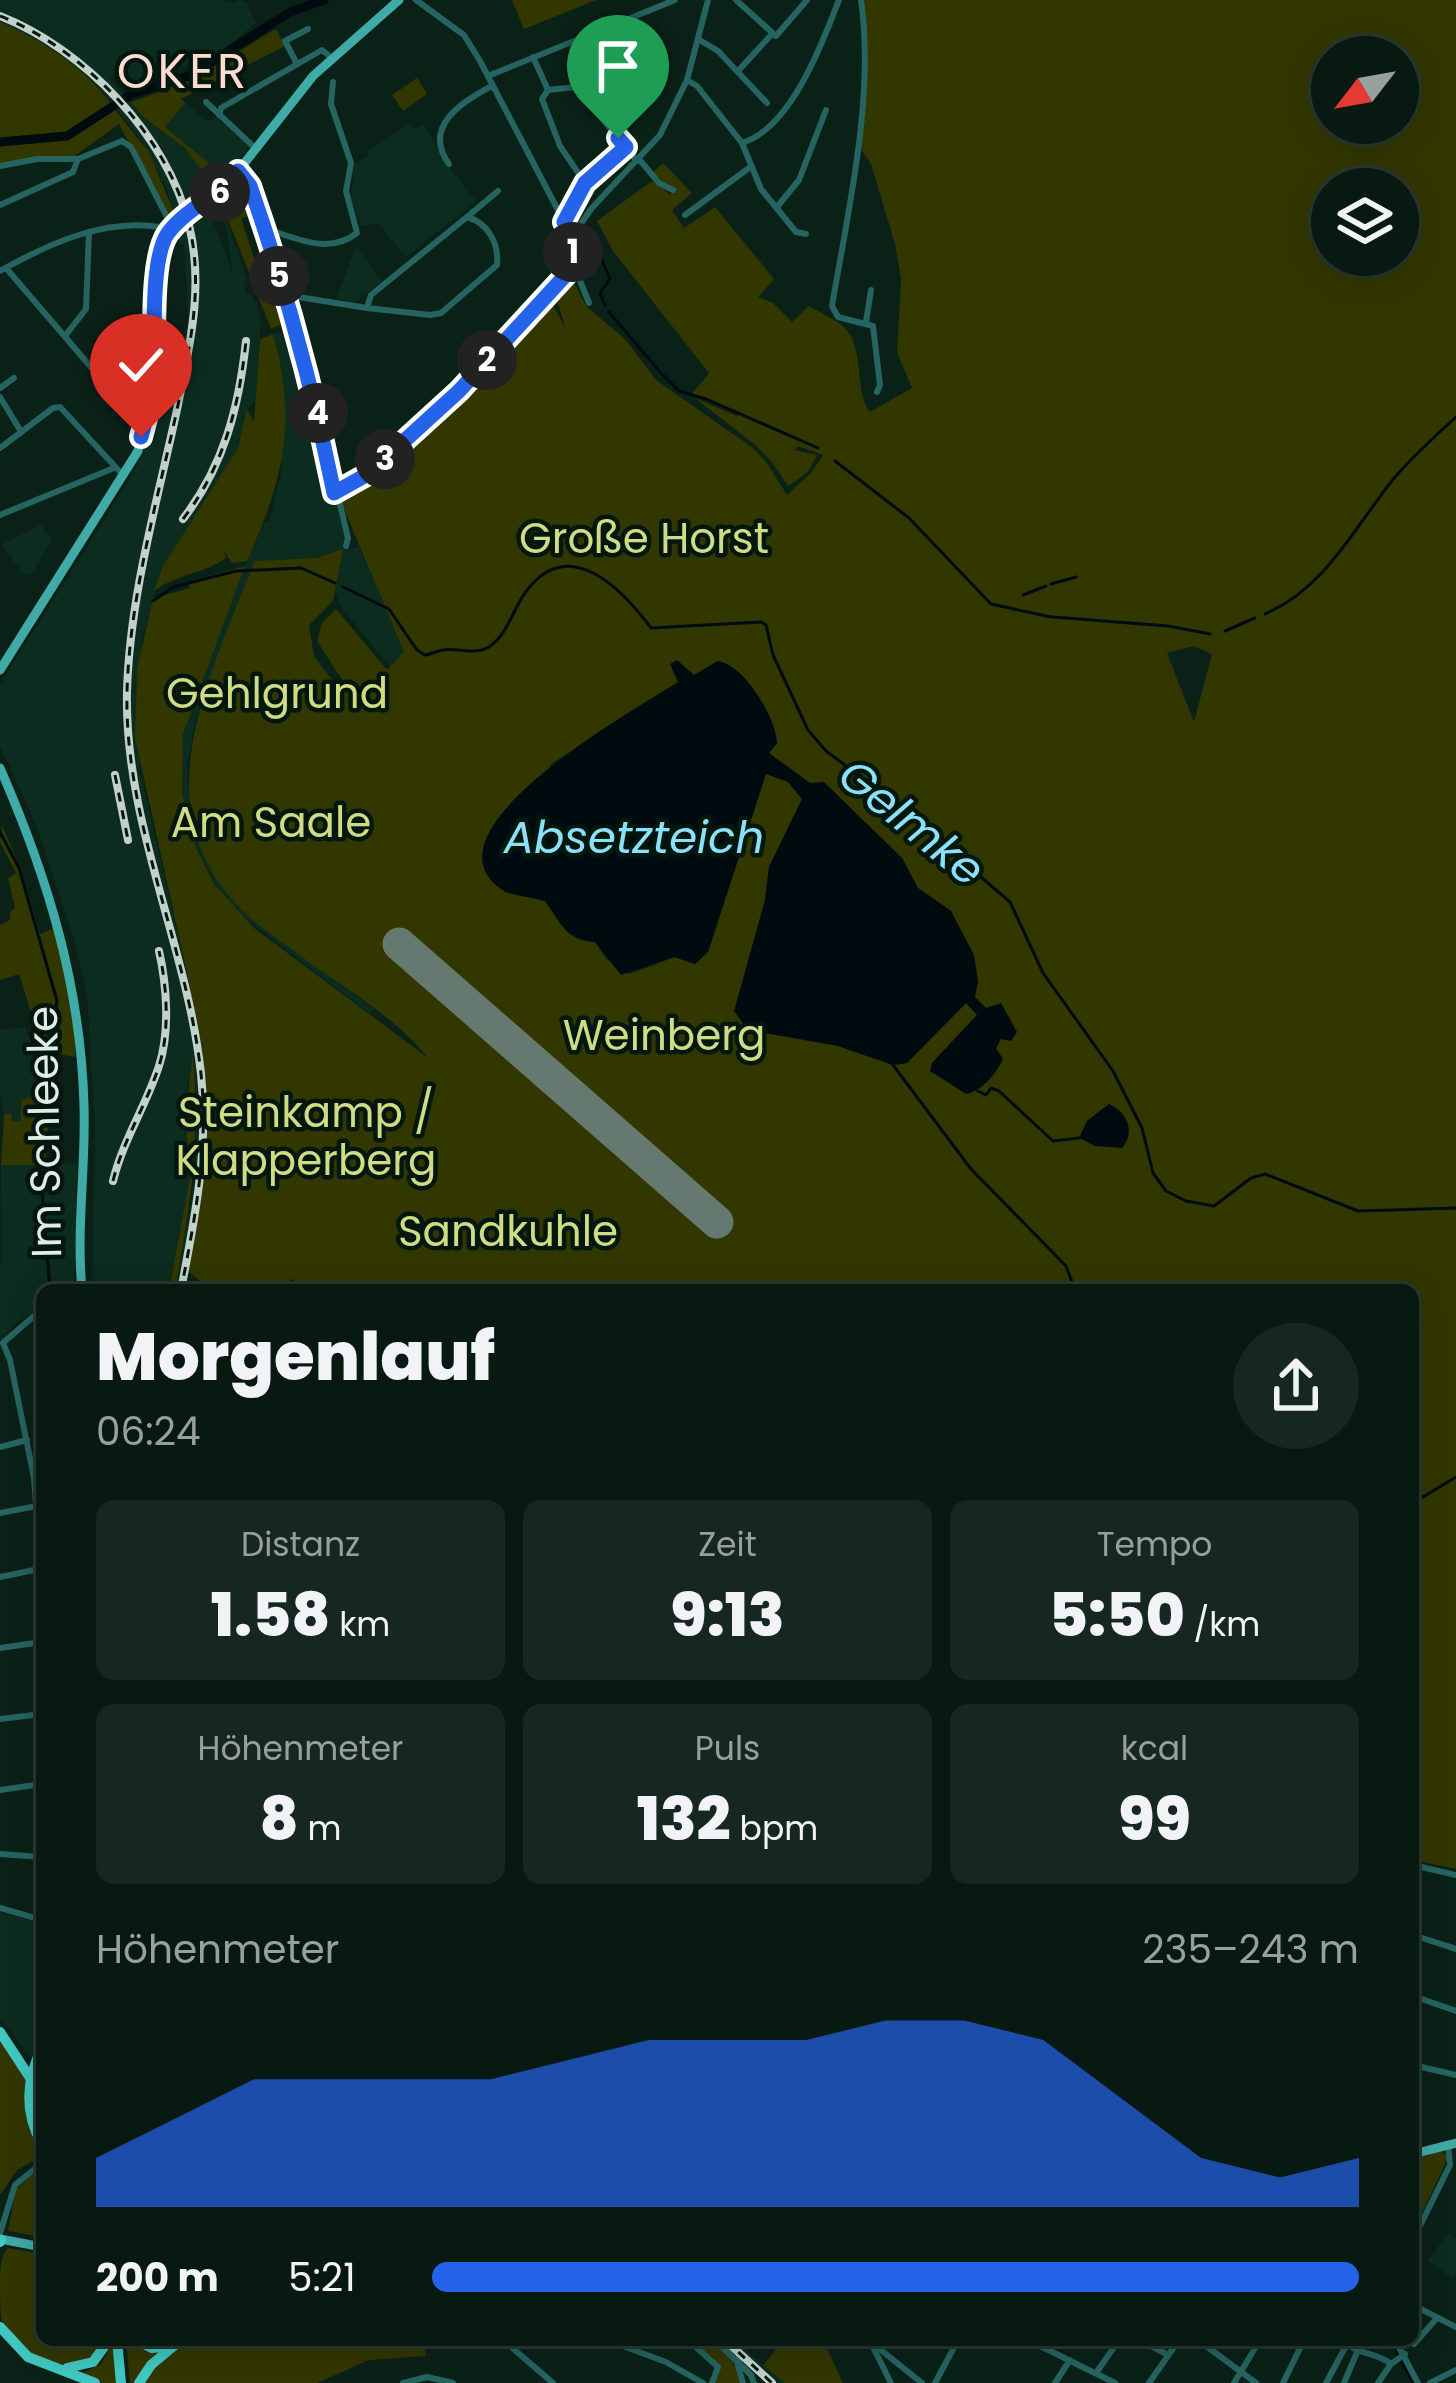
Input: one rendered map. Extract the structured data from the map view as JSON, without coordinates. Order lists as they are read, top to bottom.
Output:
{
  "streets": {
    "main road": ["Im Schleeke"]
  },
  "districts": ["OKER"],
  "water": ["Gelmke", "Absetzteich"],
  "parks": [
    "Große Horst",
    "Gehlgrund",
    "Am Saale",
    "Weinberg",
    "Steinkamp / Klapperberg",
    "Sandkuhle"
  ],
  "north": "bottom left",
  "page": {
    "pins": [
      "6",
      "1",
      "5",
      "2",
      "4",
      "3"
    ],
    "heading": ["Morgenlauf", "06:24"],
    "stats": [
      ["Distanz", "1.58 km"],
      ["Zeit", "9:13"],
      ["Tempo", "5:50 /km"],
      ["Höhenmeter", "8 m"],
      ["Puls", "132 bpm"],
      ["kcal", "99"]
    ],
    "chart": ["Höhenmeter", "235–243 m"],
    "list": [
      {
        "name": "200 m",
        "note": "5:21"
      }
    ]
  }
}
